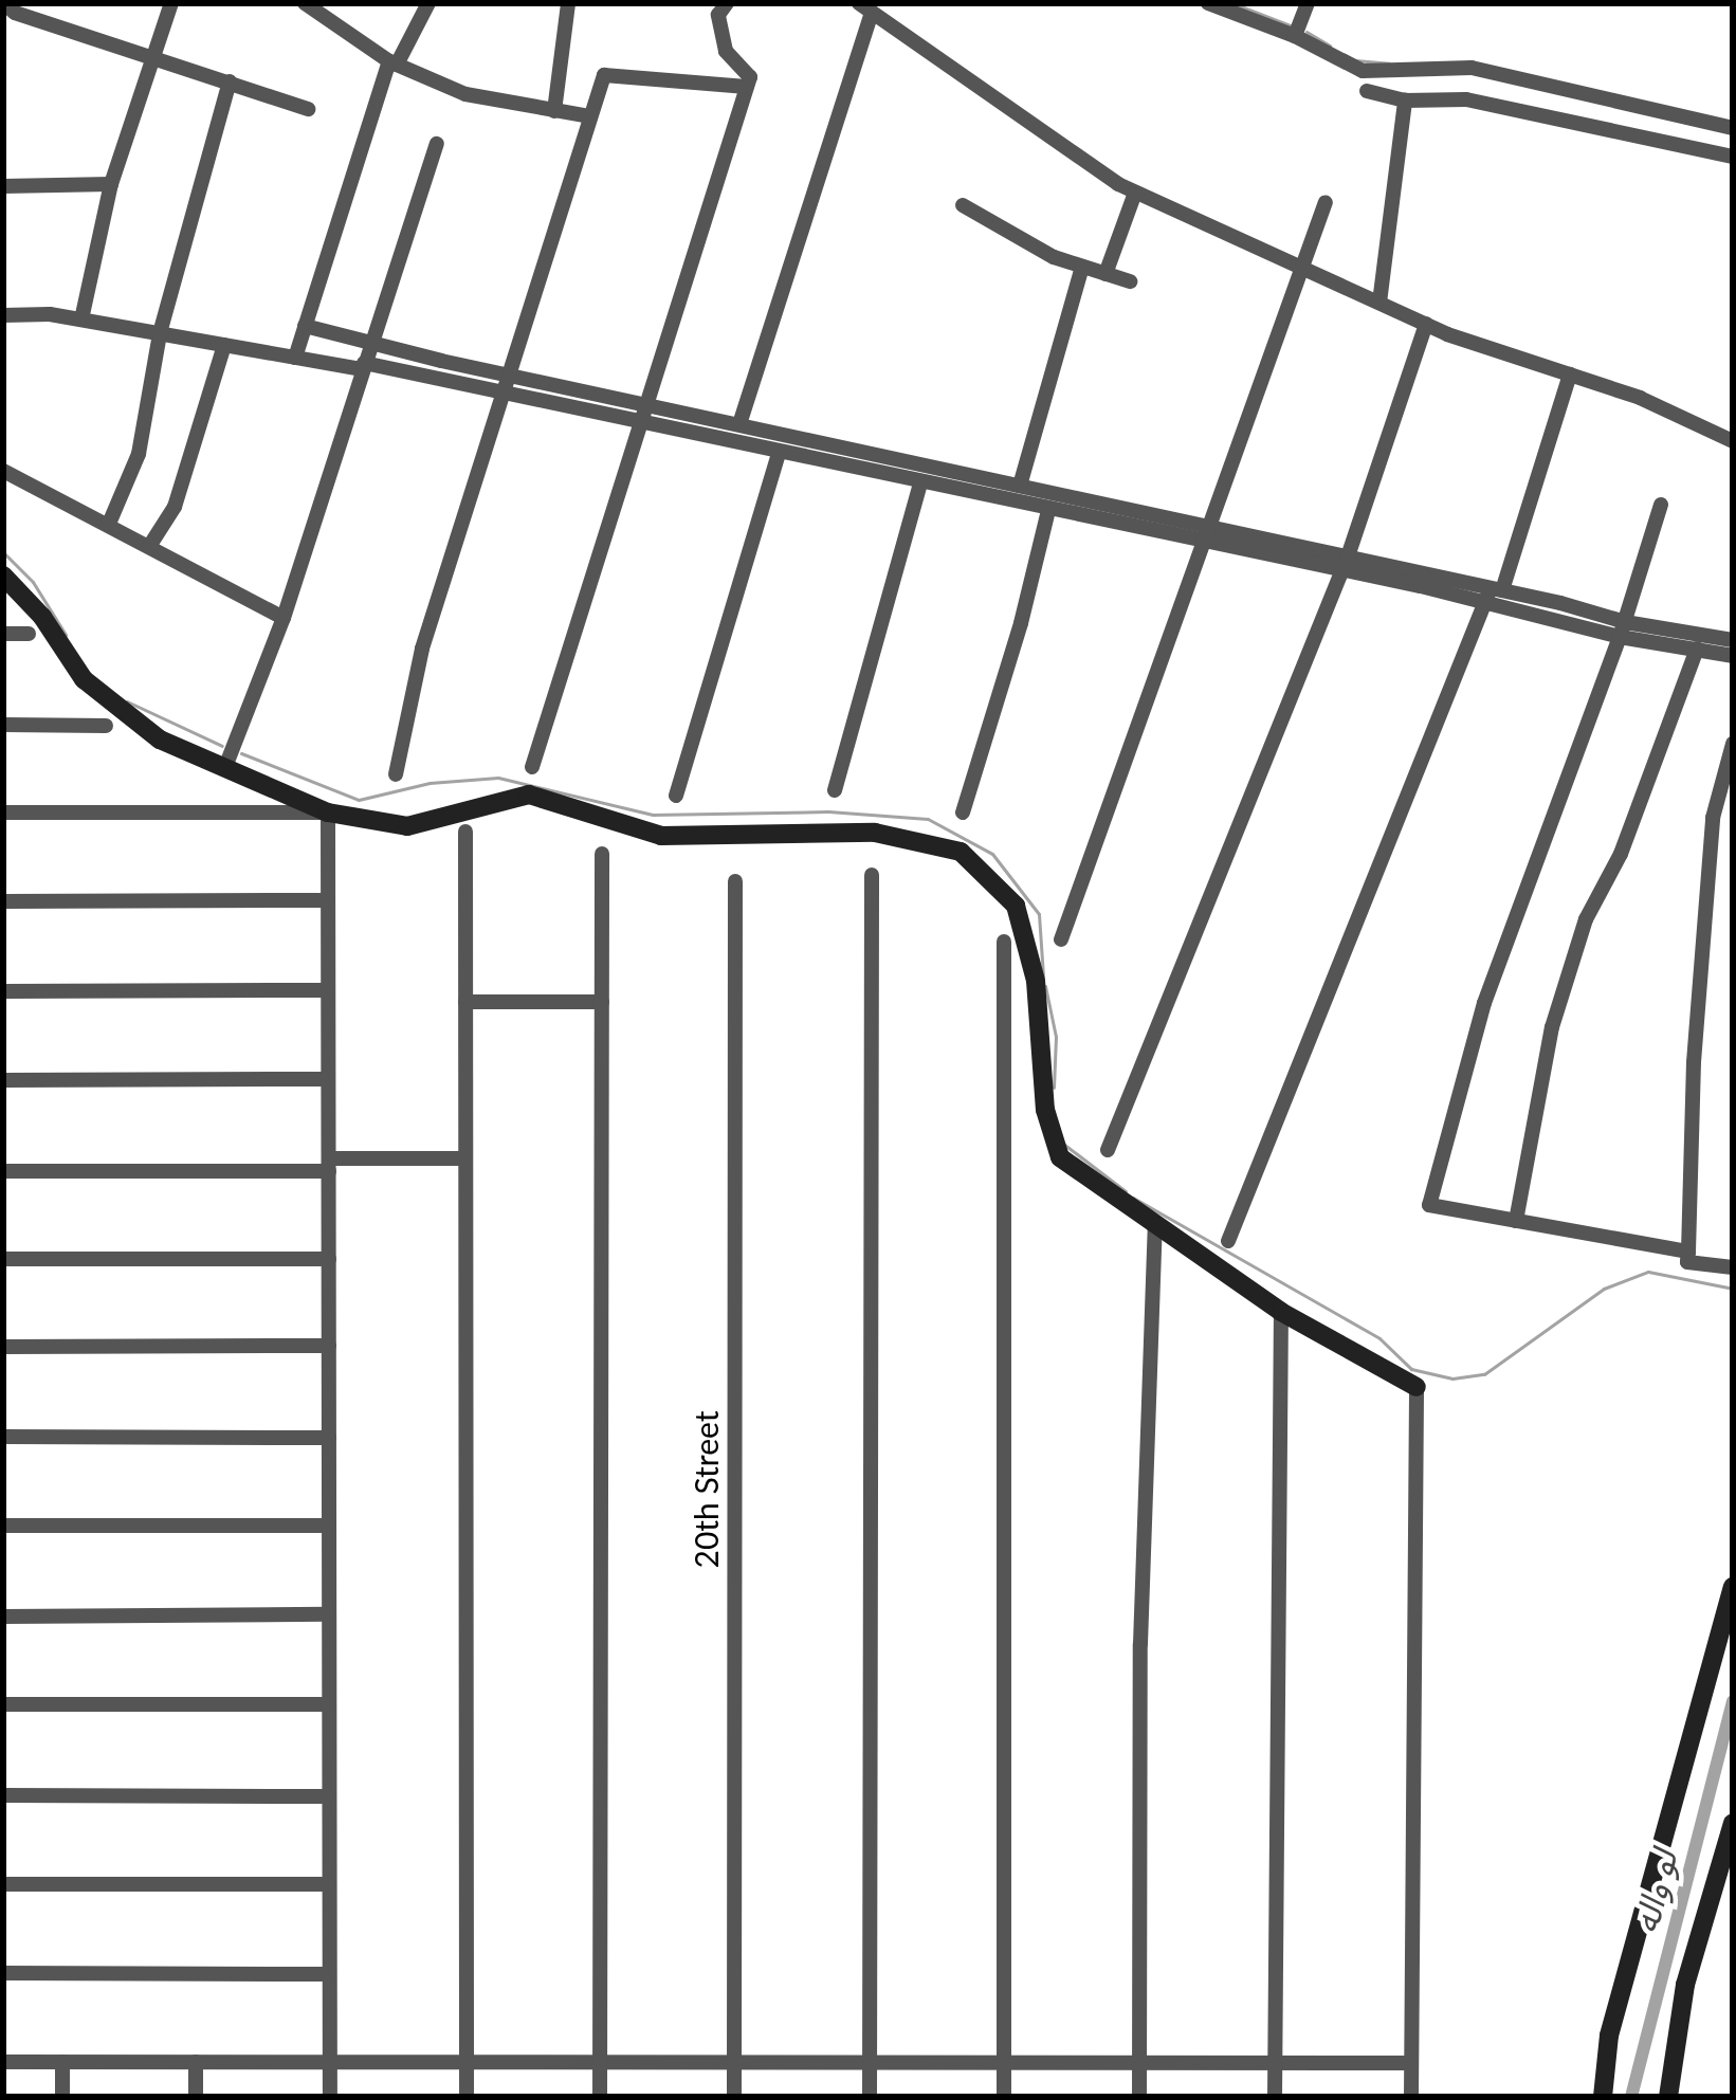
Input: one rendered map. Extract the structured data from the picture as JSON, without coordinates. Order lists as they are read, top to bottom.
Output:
{
  "streets": {
    "street": ["20th Street"]
  },
  "water": ["لو واله"]
}
